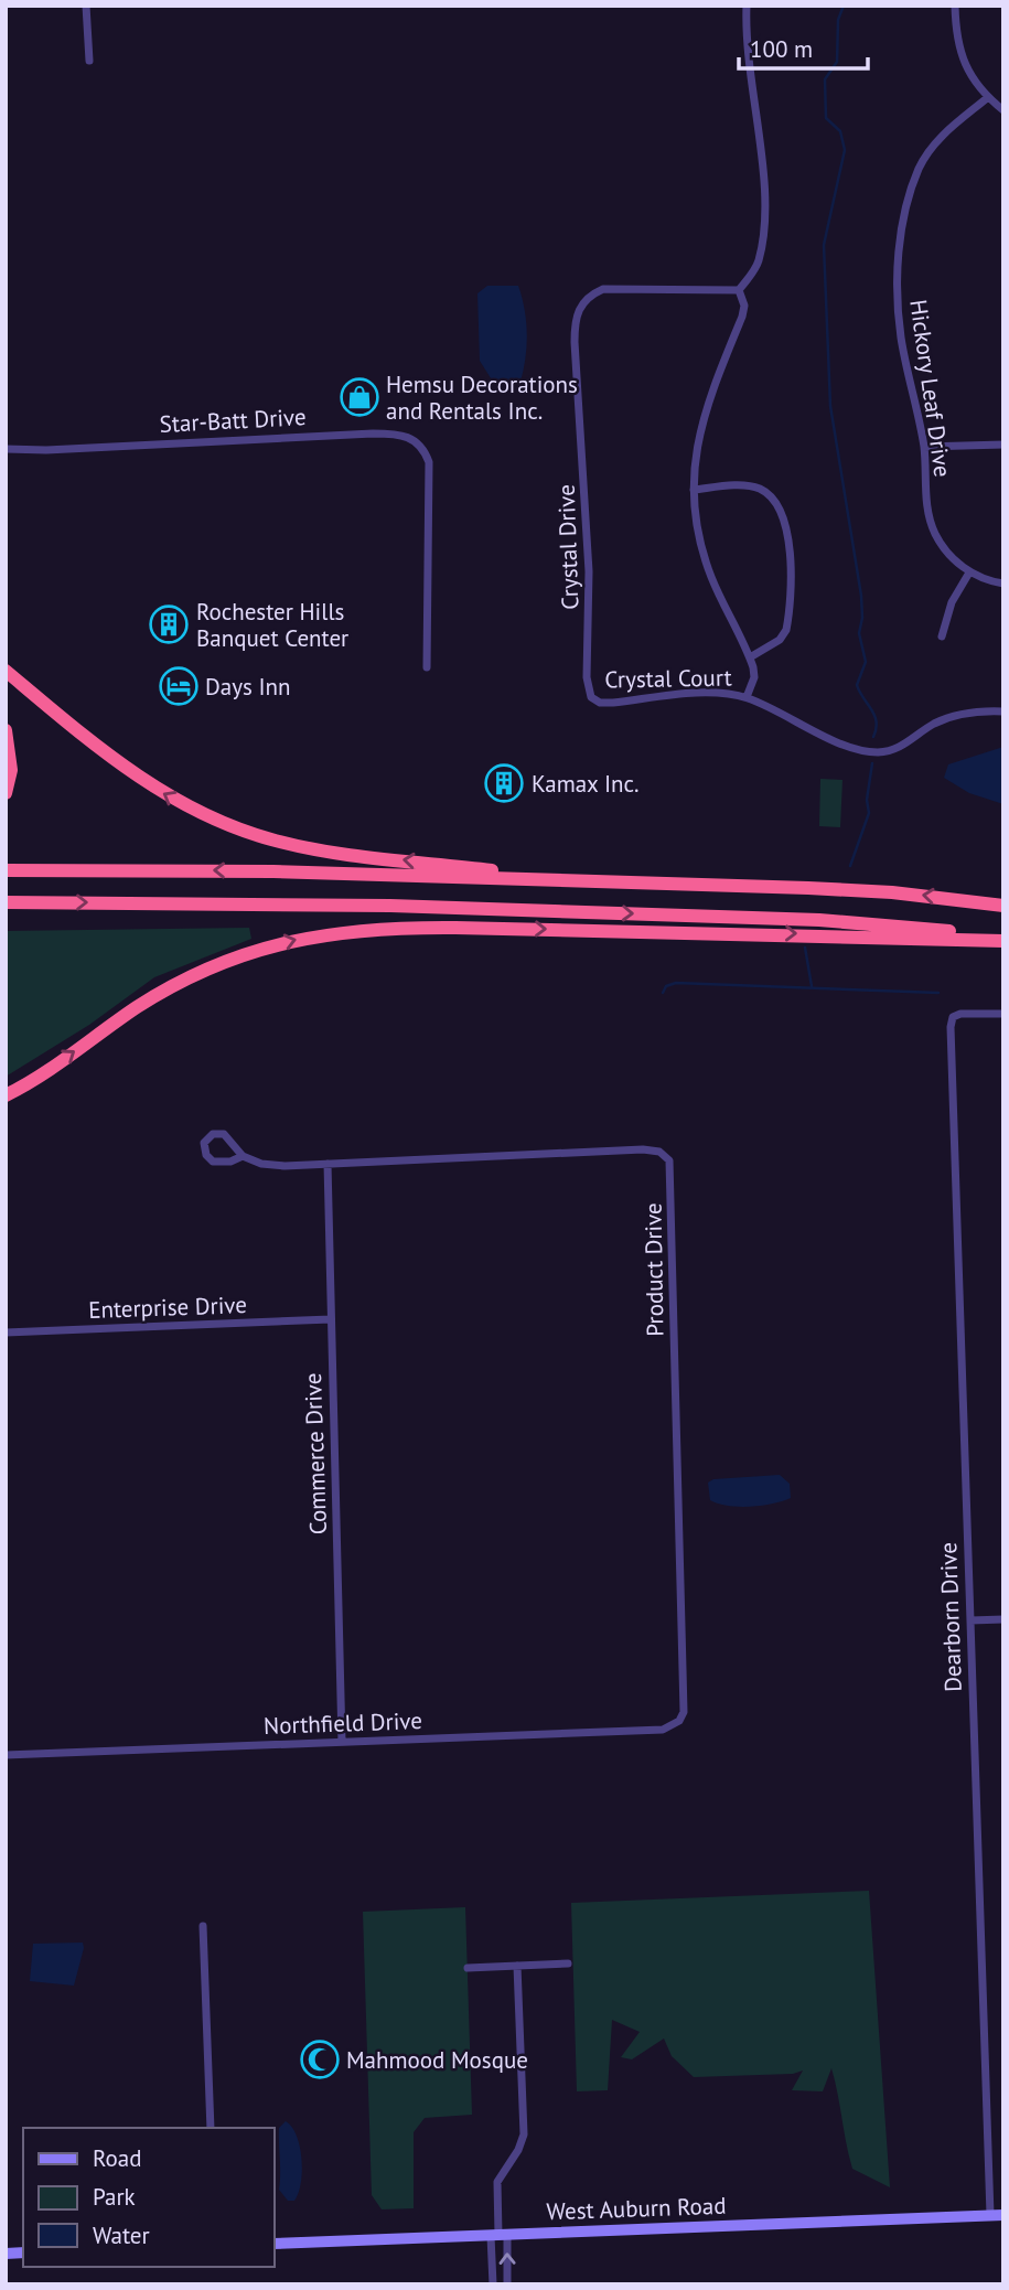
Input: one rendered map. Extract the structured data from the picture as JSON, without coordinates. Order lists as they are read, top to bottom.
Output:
{
  "streets": {
    "main road": ["West Auburn Road"],
    "street": [
      "Hickory Leaf Drive",
      "Star-Batt Drive",
      "Crystal Drive",
      "Crystal Court",
      "Product Drive",
      "Enterprise Drive",
      "Commerce Drive",
      "Dearborn Drive",
      "Northfield Drive"
    ]
  },
  "crossings": [
    ["Crystal Drive", "Crystal Court"],
    ["Product Drive", "Commerce Drive"],
    ["Product Drive", "Northfield Drive"],
    ["Enterprise Drive", "Commerce Drive"],
    ["Commerce Drive", "Northfield Drive"],
    ["Dearborn Drive", "West Auburn Road"]
  ],
  "places": {
    "shop": ["Hemsu Decorations and Rentals Inc."],
    "building": ["Rochester Hills Banquet Center", "Kamax Inc."],
    "hotel": ["Days Inn"],
    "mosque": ["Mahmood Mosque"]
  },
  "legend": ["Road", "Park", "Water"],
  "scale_bar": "100 m"
}
